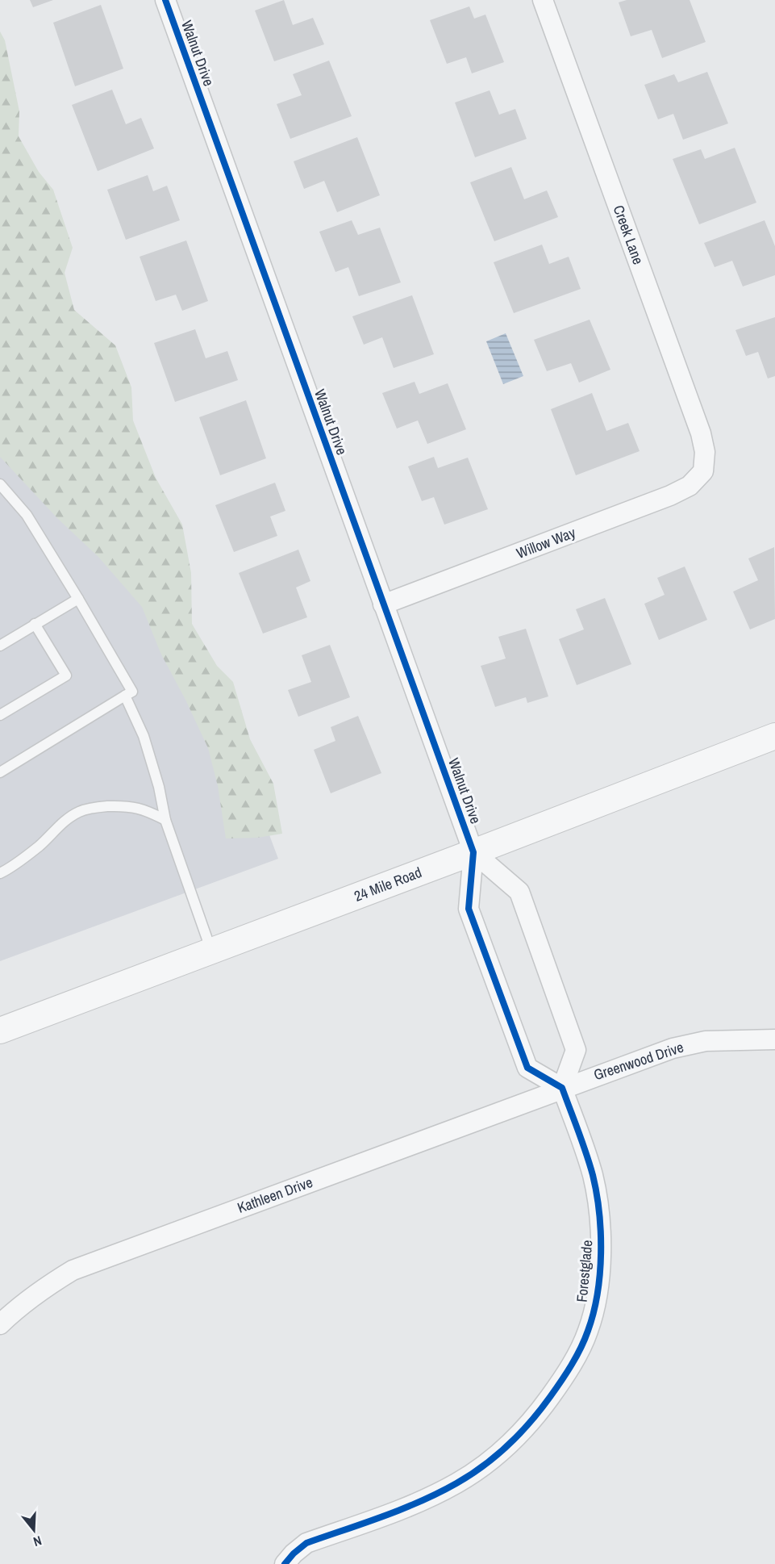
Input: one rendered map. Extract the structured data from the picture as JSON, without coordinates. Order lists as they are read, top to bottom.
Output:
{
  "streets": {
    "street": [
      "Walnut Drive",
      "Creek Lane",
      "Willow Way",
      "24 Mile Road",
      "Greenwood Drive",
      "Kathleen Drive",
      "Forestglade"
    ]
  },
  "crossings": [
    ["Walnut Drive", "Willow Way"],
    ["Walnut Drive", "24 Mile Road"],
    ["Creek Lane", "Willow Way"],
    ["Greenwood Drive", "Kathleen Drive"],
    ["Greenwood Drive", "Forestglade"],
    ["Kathleen Drive", "Forestglade"]
  ],
  "north": "bottom"
}
